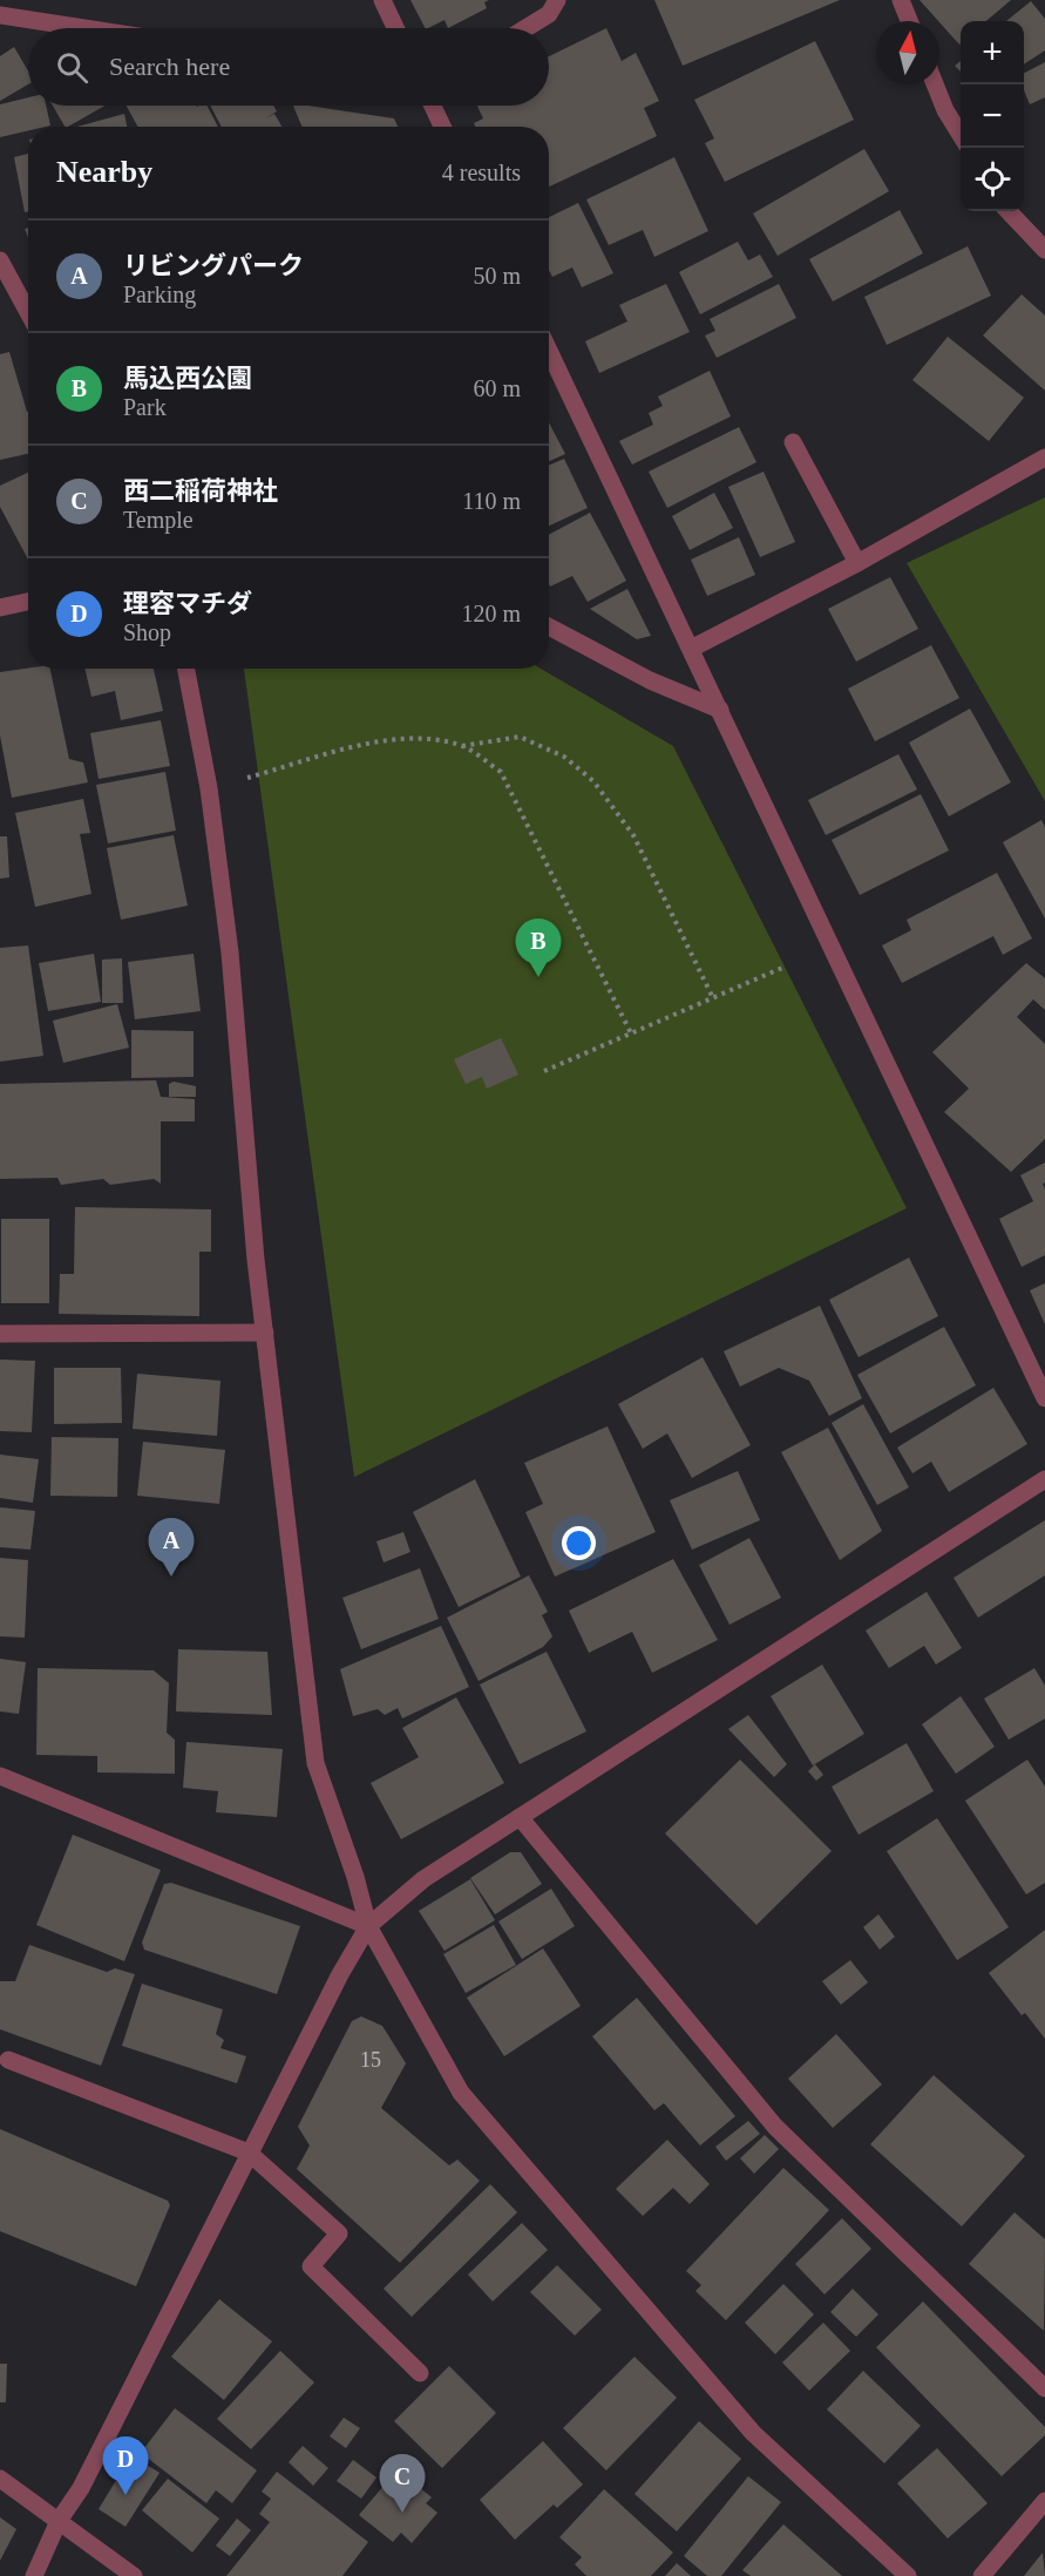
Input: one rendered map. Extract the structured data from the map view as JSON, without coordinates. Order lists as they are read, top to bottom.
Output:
{
  "house_numbers": ["15"],
  "north": "top",
  "page": {
    "map_buttons": ["+", "−"],
    "search": "Search here",
    "heading": ["Nearby", "4 results"],
    "list": [
      {
        "mark": "A",
        "name": "リビングパーク",
        "note": "Parking",
        "value": "50 m"
      },
      {
        "mark": "B",
        "name": "馬込西公園",
        "note": "Park",
        "value": "60 m"
      },
      {
        "mark": "C",
        "name": "西二稲荷神社",
        "note": "Temple",
        "value": "110 m"
      },
      {
        "mark": "D",
        "name": "理容マチダ",
        "note": "Shop",
        "value": "120 m"
      }
    ],
    "pins": [
      "B",
      "A",
      "D",
      "C"
    ]
  }
}
